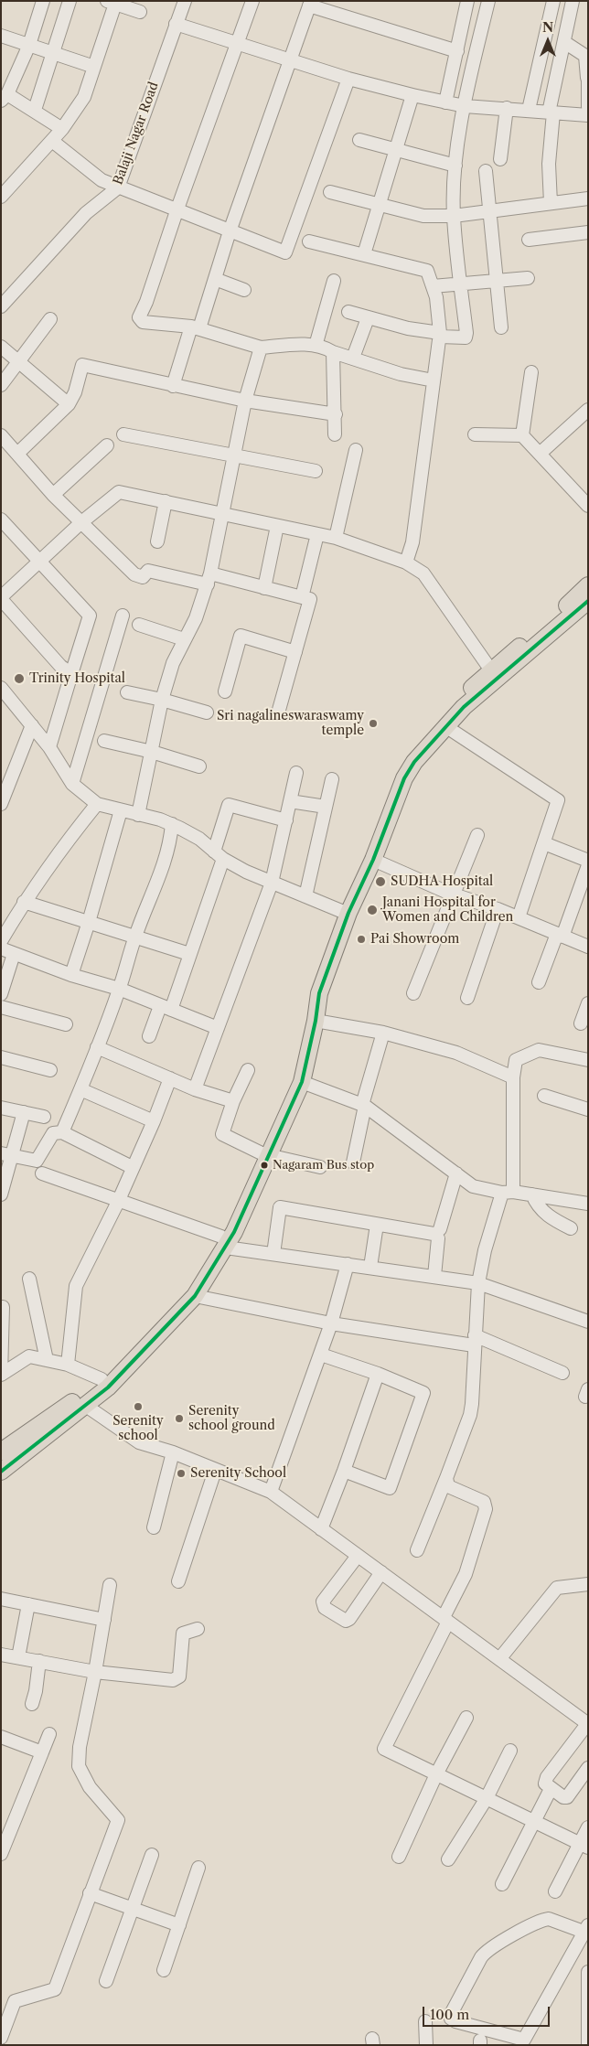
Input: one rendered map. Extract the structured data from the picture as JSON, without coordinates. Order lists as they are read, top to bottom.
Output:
{
  "streets": {
    "street": ["Balaji Nagar Road"]
  },
  "places": [
    "Trinity Hospital",
    "Sri nagalineswaraswamy temple",
    "SUDHA Hospital",
    "Janani Hospital for Women and Children",
    "Pai Showroom",
    "Nagaram Bus stop",
    "Serenity school",
    "Serenity school ground",
    "Serenity School"
  ],
  "scale_bar": "100 m",
  "north": "top"
}
